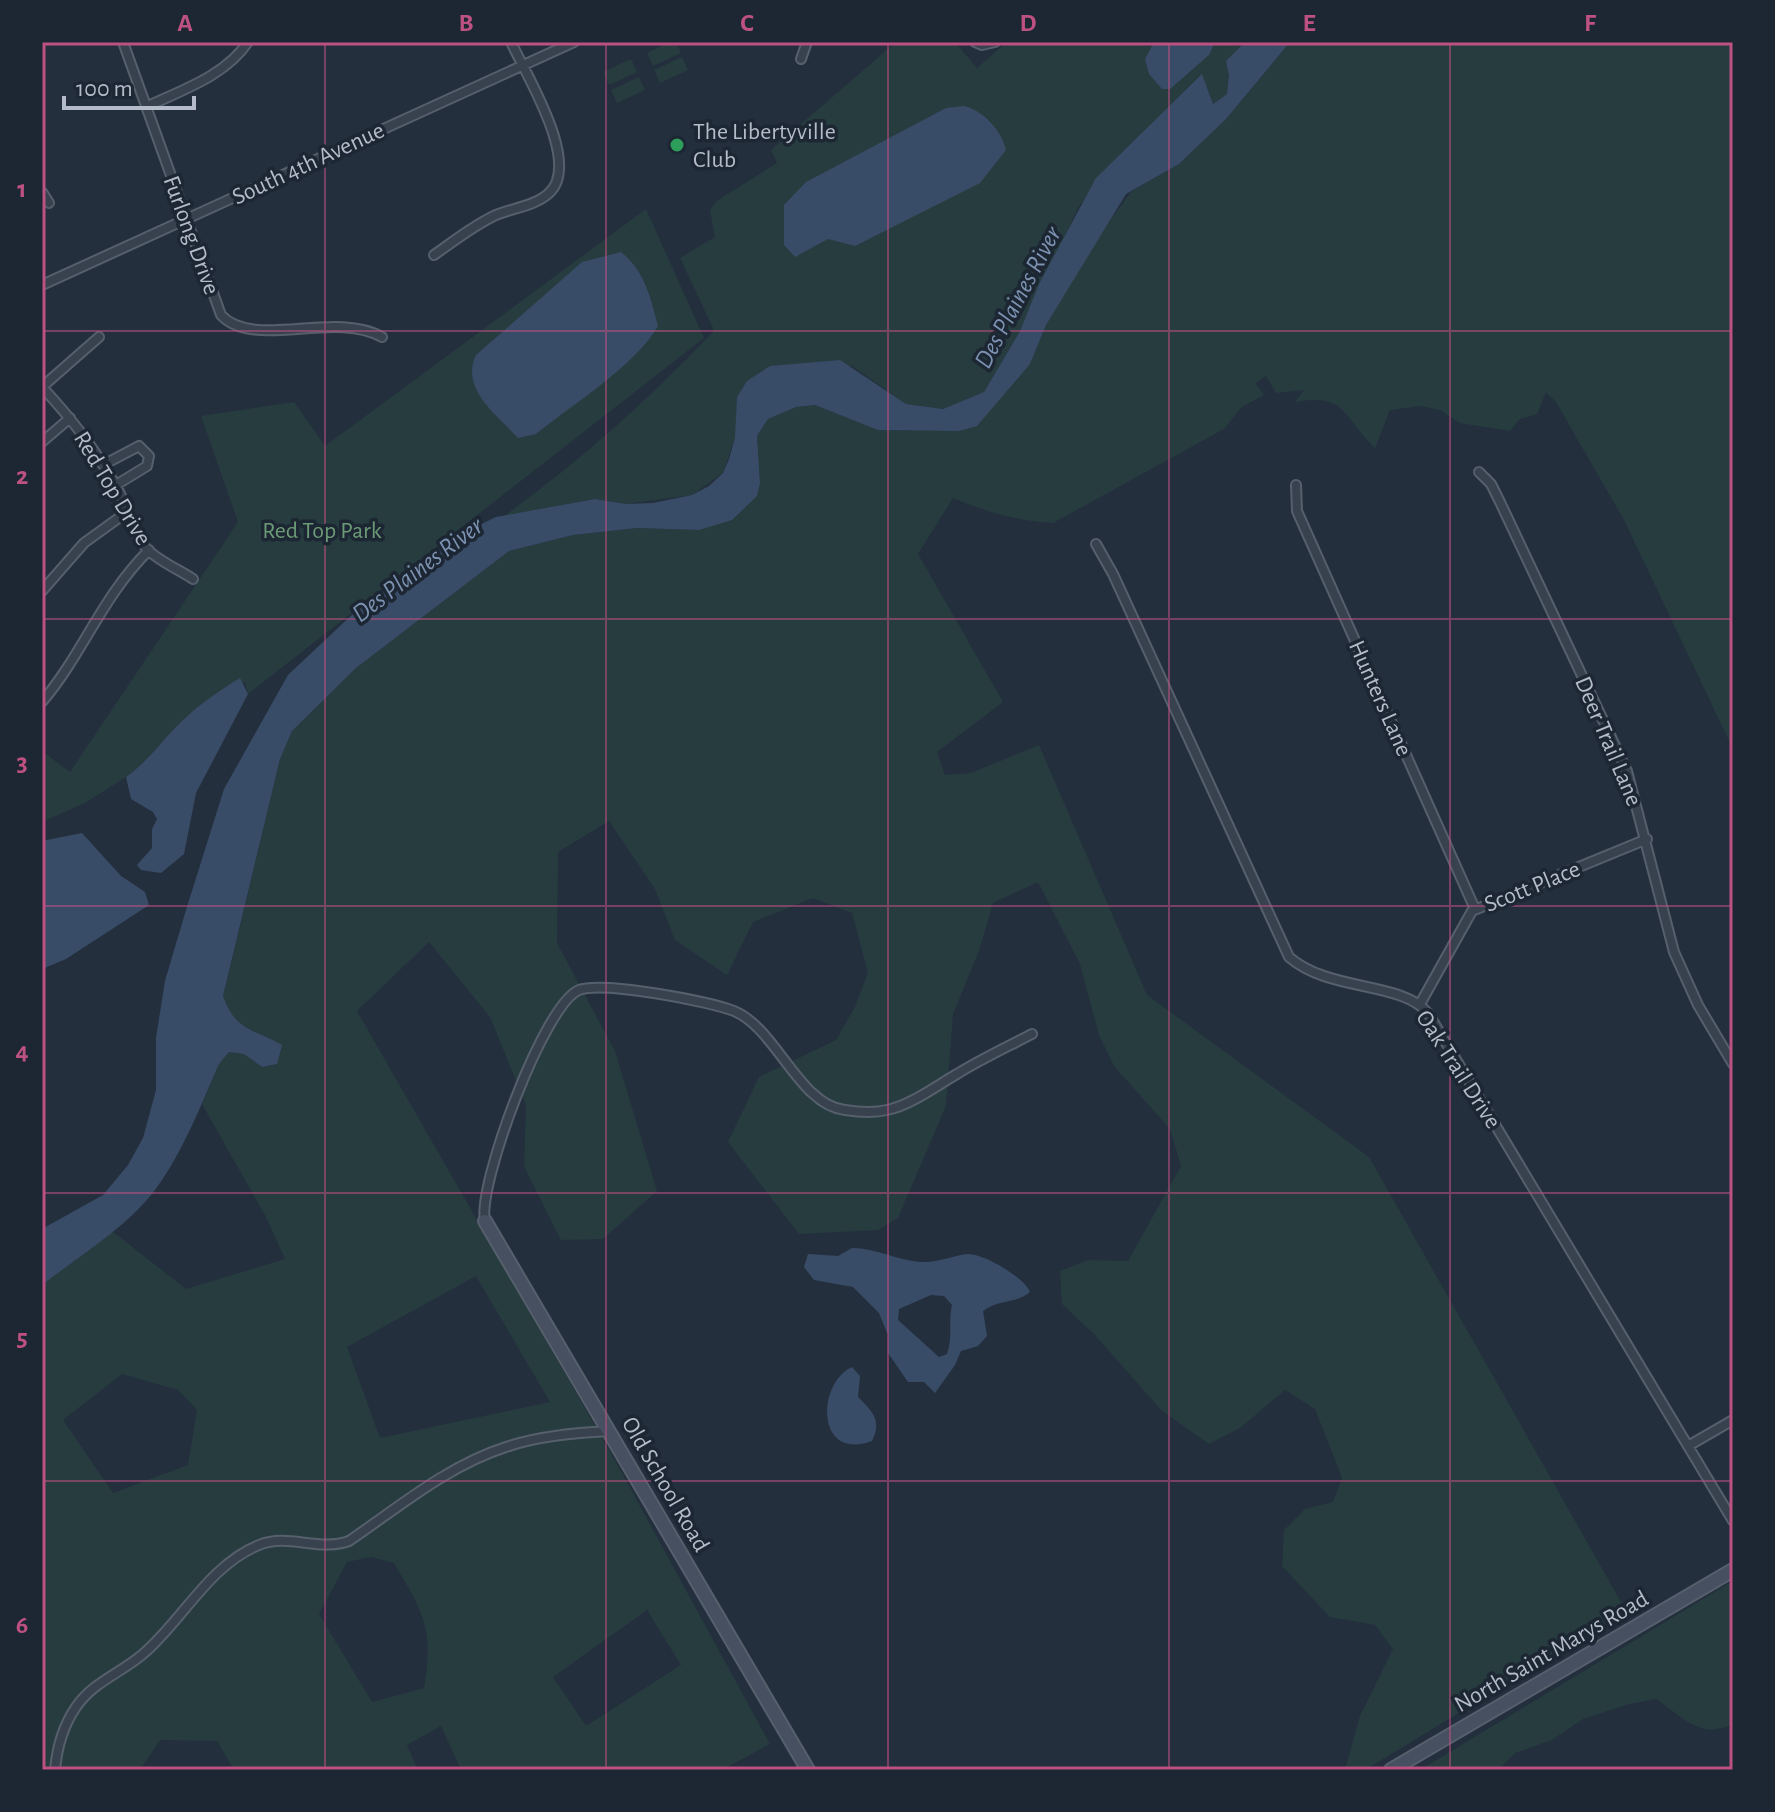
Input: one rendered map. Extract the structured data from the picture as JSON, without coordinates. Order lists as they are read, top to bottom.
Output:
{
  "streets": {
    "street": [
      "South 4th Avenue",
      "Furlong Drive",
      "Red Top Drive",
      "Hunters Lane",
      "Deer Trail Lane",
      "Scott Place",
      "Oak Trail Drive",
      "Old School Road",
      "North Saint Marys Road"
    ]
  },
  "crossings": [
    ["South 4th Avenue", "Furlong Drive"],
    ["Hunters Lane", "Scott Place"],
    ["Deer Trail Lane", "Scott Place"],
    ["Scott Place", "Oak Trail Drive"]
  ],
  "water": ["Des Plaines River"],
  "parks": ["Red Top Park"],
  "places": ["The Libertyville Club"],
  "scale_bar": "100 m",
  "grid": {
    "columns": [
      "A",
      "B",
      "C",
      "D",
      "E",
      "F"
    ],
    "rows": [
      "1",
      "2",
      "3",
      "4",
      "5",
      "6"
    ]
  }
}
